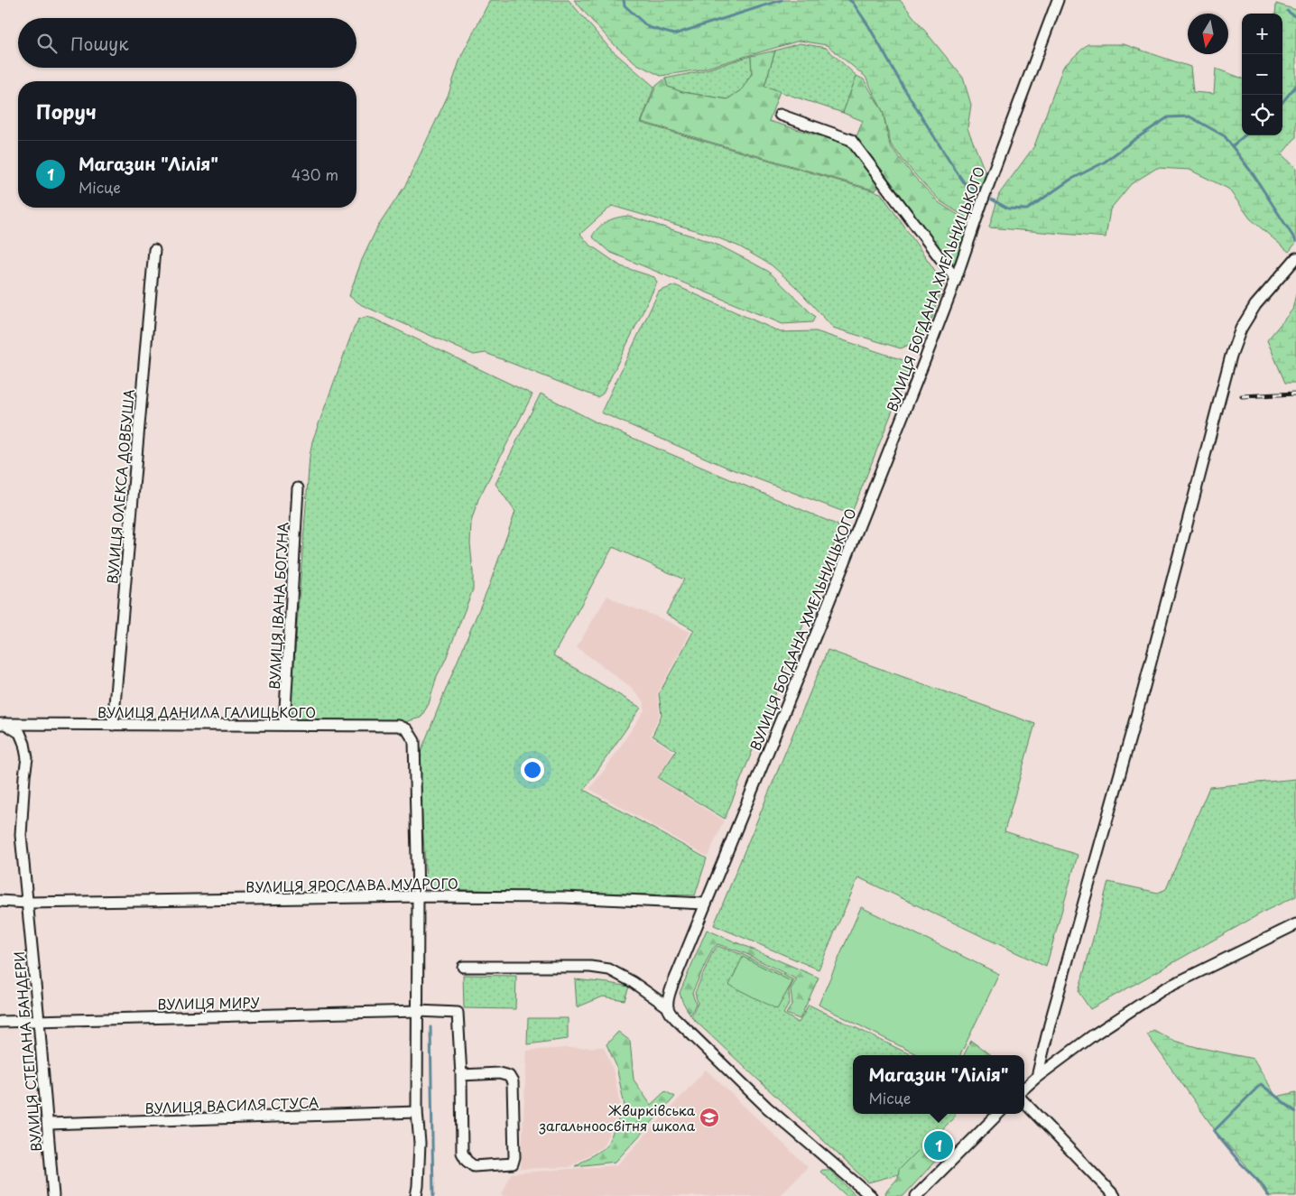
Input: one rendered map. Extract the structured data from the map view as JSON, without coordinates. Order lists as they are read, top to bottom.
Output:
{
  "streets": {
    "street": [
      "ВУЛИЦЯ БОГДАНА ХМЕЛЬНИЦЬКОГО",
      "ВУЛИЦЯ ОЛЕКСА ДОВБУША",
      "ВУЛИЦЯ ІВАНА БОГУНА",
      "ВУЛИЦЯ ДАНИЛА ГАЛИЦЬКОГО",
      "ВУЛИЦЯ ЯРОСЛАВА МУДРОГО",
      "ВУЛИЦЯ МИРУ",
      "ВУЛИЦЯ СТЕПАНА БАНДЕРИ",
      "ВУЛИЦЯ ВАСИЛЯ СТУСА"
    ]
  },
  "crossings": [
    ["ВУЛИЦЯ БОГДАНА ХМЕЛЬНИЦЬКОГО", "ВУЛИЦЯ ЯРОСЛАВА МУДРОГО"],
    ["ВУЛИЦЯ ОЛЕКСА ДОВБУША", "ВУЛИЦЯ ДАНИЛА ГАЛИЦЬКОГО"],
    ["ВУЛИЦЯ ІВАНА БОГУНА", "ВУЛИЦЯ ДАНИЛА ГАЛИЦЬКОГО"],
    ["ВУЛИЦЯ ДАНИЛА ГАЛИЦЬКОГО", "ВУЛИЦЯ ЯРОСЛАВА МУДРОГО"],
    ["ВУЛИЦЯ ДАНИЛА ГАЛИЦЬКОГО", "ВУЛИЦЯ СТЕПАНА БАНДЕРИ"],
    ["ВУЛИЦЯ ЯРОСЛАВА МУДРОГО", "ВУЛИЦЯ СТЕПАНА БАНДЕРИ"],
    ["ВУЛИЦЯ МИРУ", "ВУЛИЦЯ СТЕПАНА БАНДЕРИ"],
    ["ВУЛИЦЯ СТЕПАНА БАНДЕРИ", "ВУЛИЦЯ ВАСИЛЯ СТУСА"]
  ],
  "places": {
    "school or university": ["Жвирківська загальноосвітня школа"]
  },
  "north": "bottom",
  "page": {
    "map_buttons": ["+", "−"],
    "search": "Пошук",
    "heading": "Поруч",
    "list": [
      {
        "mark": "1",
        "name": "Магазин \"Лілія\"",
        "note": "Місце",
        "value": "430 m"
      }
    ],
    "popup": ["Магазин \"Лілія\"", "Місце"],
    "pins": "1"
  }
}
